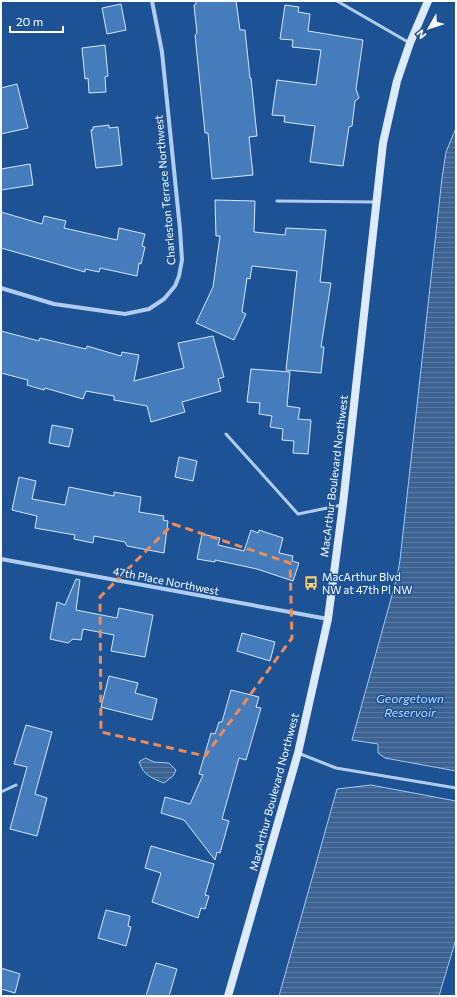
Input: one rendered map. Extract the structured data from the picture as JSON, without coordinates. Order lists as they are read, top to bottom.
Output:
{
  "streets": {
    "main road": ["MacArthur Boulevard Northwest"],
    "street": ["Charleston Terrace Northwest", "47th Place Northwest"]
  },
  "crossings": [
    ["MacArthur Boulevard Northwest", "47th Place Northwest"]
  ],
  "water": ["Georgetown Reservoir"],
  "places": {
    "bus stop": ["MacArthur Blvd NW at 47th Pl NW"]
  },
  "scale_bar": "20 m",
  "north": "bottom left"
}
